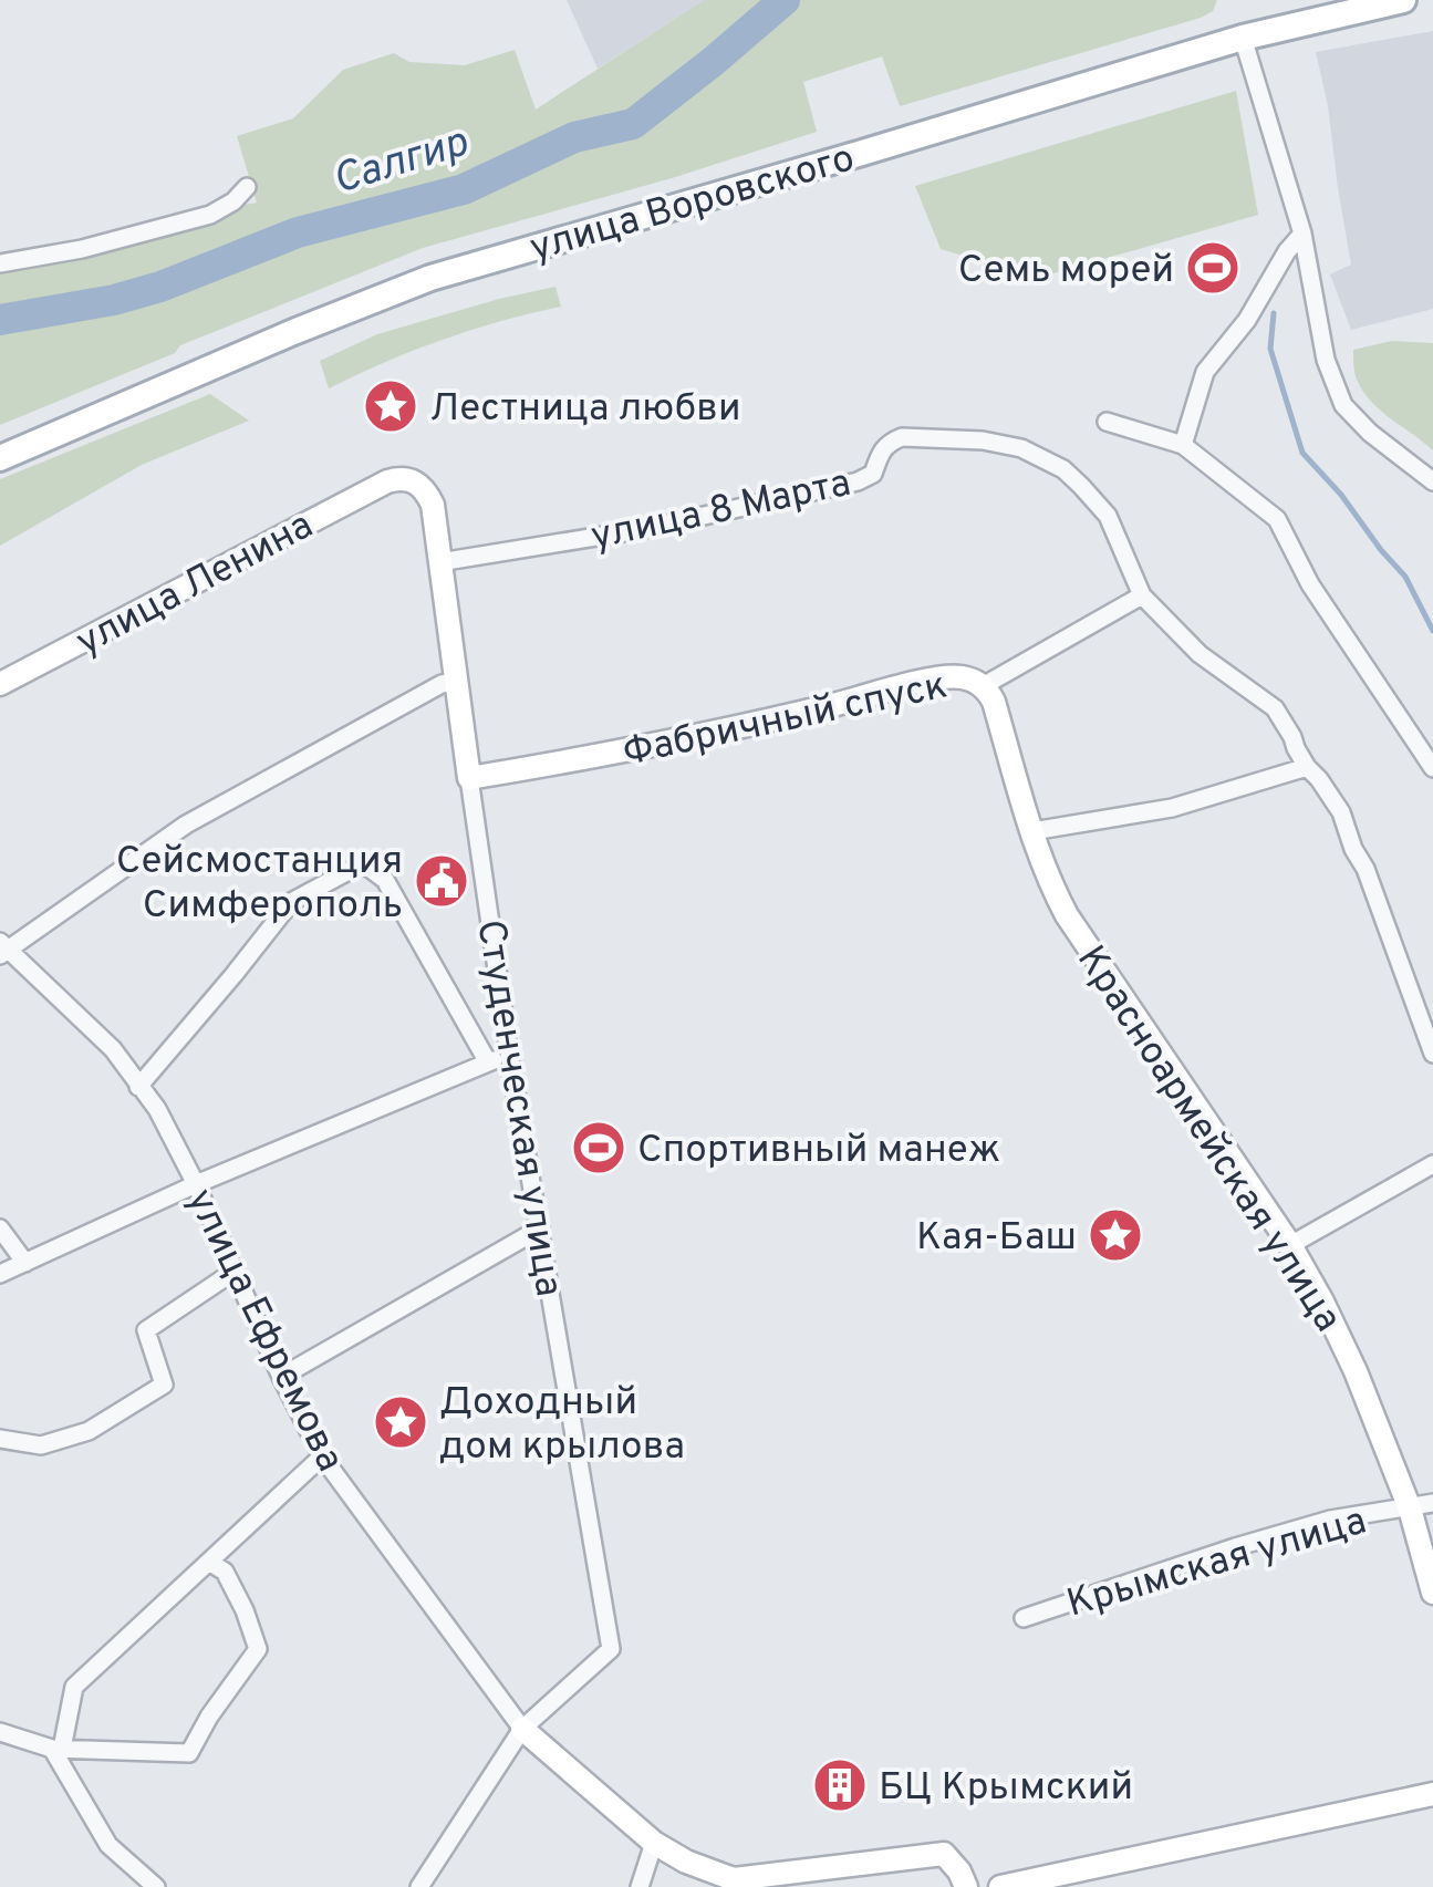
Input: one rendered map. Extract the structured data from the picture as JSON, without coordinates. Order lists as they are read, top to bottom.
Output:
{
  "streets": {
    "main road": [
      "улица Воровского",
      "улица Ленина",
      "Фабричный спуск",
      "Студенческая улица",
      "Красноармейская улица"
    ],
    "street": ["улица 8 Марта", "улица Ефремова", "Крымская улица"]
  },
  "crossings": [
    ["улица 8 Марта", "Фабричный спуск"],
    ["улица 8 Марта", "Студенческая улица"],
    ["улица Ленина", "Студенческая улица"],
    ["Фабричный спуск", "Студенческая улица"],
    ["Фабричный спуск", "Красноармейская улица"],
    ["Студенческая улица", "улица Ефремова"],
    ["Красноармейская улица", "Крымская улица"]
  ],
  "water": ["Салгир"],
  "places": {
    "sports": ["Семь морей", "Спортивный манеж"],
    "place": ["Лестница любви", "Кая-Баш", "Доходный дом крылова"],
    "public building": ["Сейсмостанция Симферополь"],
    "building": ["БЦ Крымский"]
  }
}
